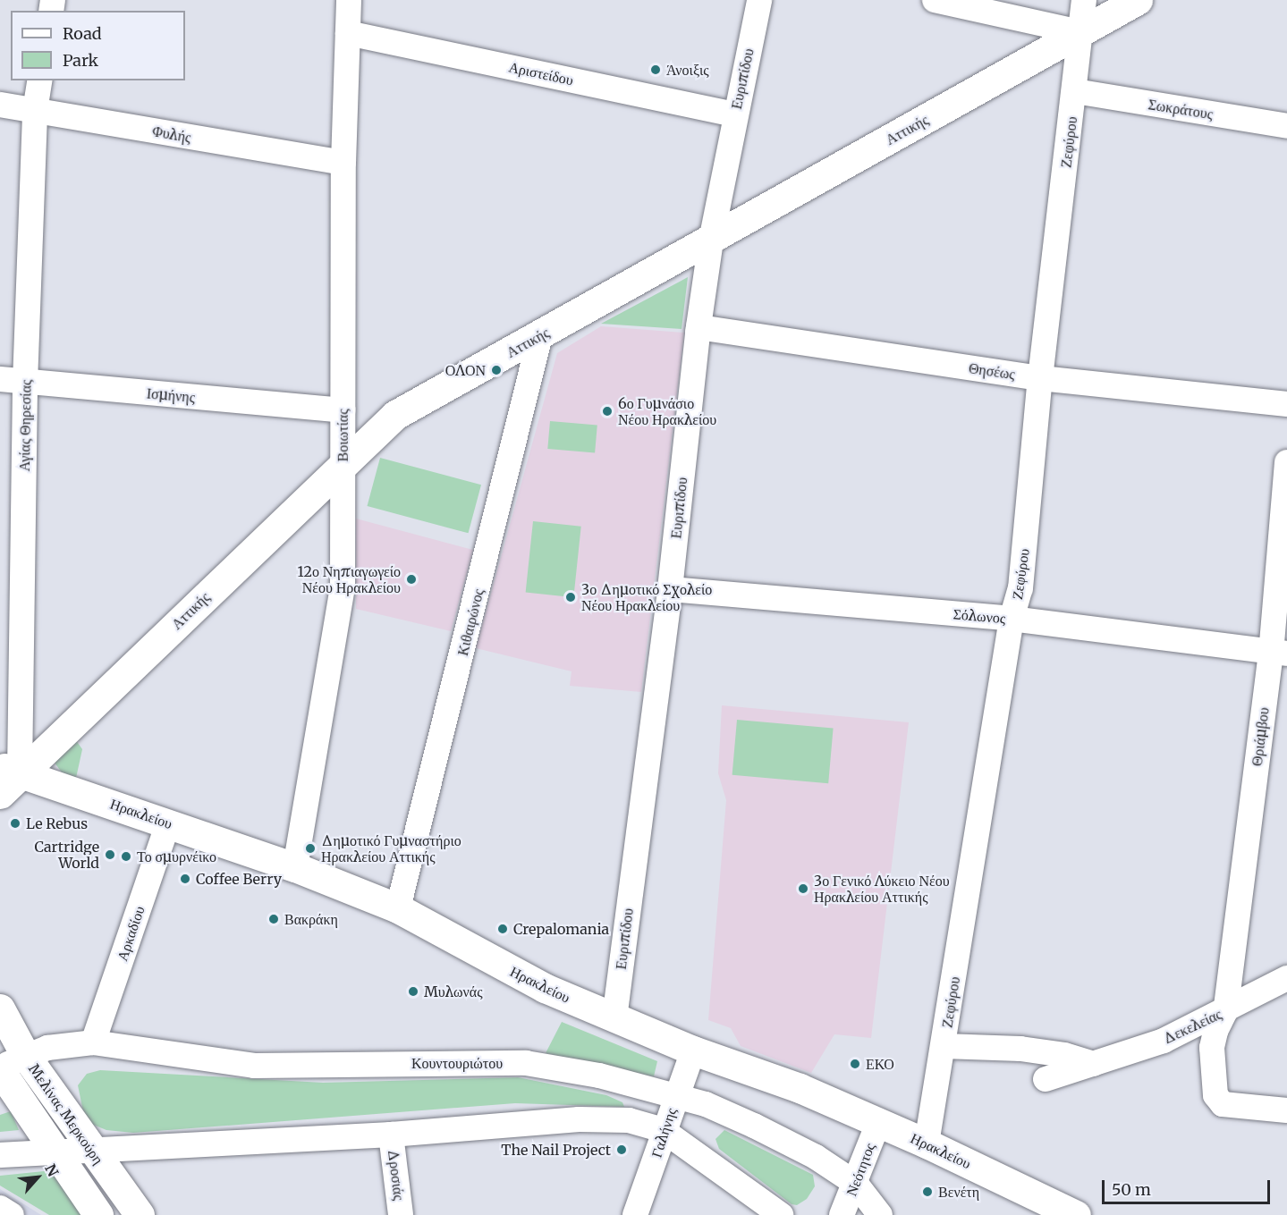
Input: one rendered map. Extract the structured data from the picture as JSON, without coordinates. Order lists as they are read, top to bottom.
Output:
{
  "streets": {
    "street": [
      "Αριστείδου",
      "Ευριπίδου",
      "Σωκράτους",
      "Αττικής",
      "Φυλής",
      "Ζεφύρου",
      "Θησέως",
      "Ισμήνης",
      "Αγίας Θηρεσίας",
      "Βοιωτίας",
      "Σόλωνος",
      "Κιθαιρώνος",
      "Θριάμβου",
      "Ηρακλείου",
      "Αρκαδίου",
      "Δεκελείας",
      "Κουντουριώτου",
      "Μελίνας Μερκούρη",
      "Γαλήνης",
      "Νεότητος",
      "Δροσιάς"
    ]
  },
  "crossings": [
    ["Αριστείδου", "Ευριπίδου"],
    ["Αριστείδου", "Βοιωτίας"],
    ["Ευριπίδου", "Αττικής"],
    ["Ευριπίδου", "Θησέως"],
    ["Ευριπίδου", "Σόλωνος"],
    ["Ευριπίδου", "Ηρακλείου"],
    ["Σωκράτους", "Ζεφύρου"],
    ["Αττικής", "Ζεφύρου"],
    ["Αττικής", "Αγίας Θηρεσίας"],
    ["Αττικής", "Βοιωτίας"],
    ["Αττικής", "Κιθαιρώνος"],
    ["Αττικής", "Ηρακλείου"],
    ["Φυλής", "Αγίας Θηρεσίας"],
    ["Φυλής", "Βοιωτίας"],
    ["Ζεφύρου", "Θησέως"],
    ["Ζεφύρου", "Σόλωνος"],
    ["Ζεφύρου", "Ηρακλείου"],
    ["Ισμήνης", "Αγίας Θηρεσίας"],
    ["Ισμήνης", "Βοιωτίας"],
    ["Αγίας Θηρεσίας", "Ηρακλείου"],
    ["Βοιωτίας", "Ηρακλείου"],
    ["Σόλωνος", "Θριάμβου"],
    ["Κιθαιρώνος", "Ηρακλείου"],
    ["Θριάμβου", "Δεκελείας"],
    ["Ηρακλείου", "Αρκαδίου"],
    ["Ηρακλείου", "Γαλήνης"],
    ["Ηρακλείου", "Νεότητος"],
    ["Αρκαδίου", "Κουντουριώτου"],
    ["Κουντουριώτου", "Μελίνας Μερκούρη"],
    ["Κουντουριώτου", "Γαλήνης"],
    ["Κουντουριώτου", "Νεότητος"]
  ],
  "places": [
    "Άνοιξις",
    "ΟΛΟΝ",
    "6ο Γυμνάσιο Νέου Ηρακλείου",
    "12ο Νηπιαγωγείο Νέου Ηρακλείου",
    "3ο Δημοτικό Σχολείο Νέου Ηρακλείου",
    "Le Rebus",
    "Δημοτικό Γυμναστήριο Ηρακλείου Αττικής",
    "Cartridge World",
    "Το σμυρνέικο",
    "Coffee Berry",
    "3ο Γενικό Λύκειο Νέου Ηρακλείου Αττικής",
    "Βακράκη",
    "Crepalomania",
    "Μυλωνάς",
    "ΕΚΟ",
    "The Nail Project",
    "Βενέτη"
  ],
  "legend": ["Road", "Park"],
  "scale_bar": "50 m",
  "north": "top right"
}
